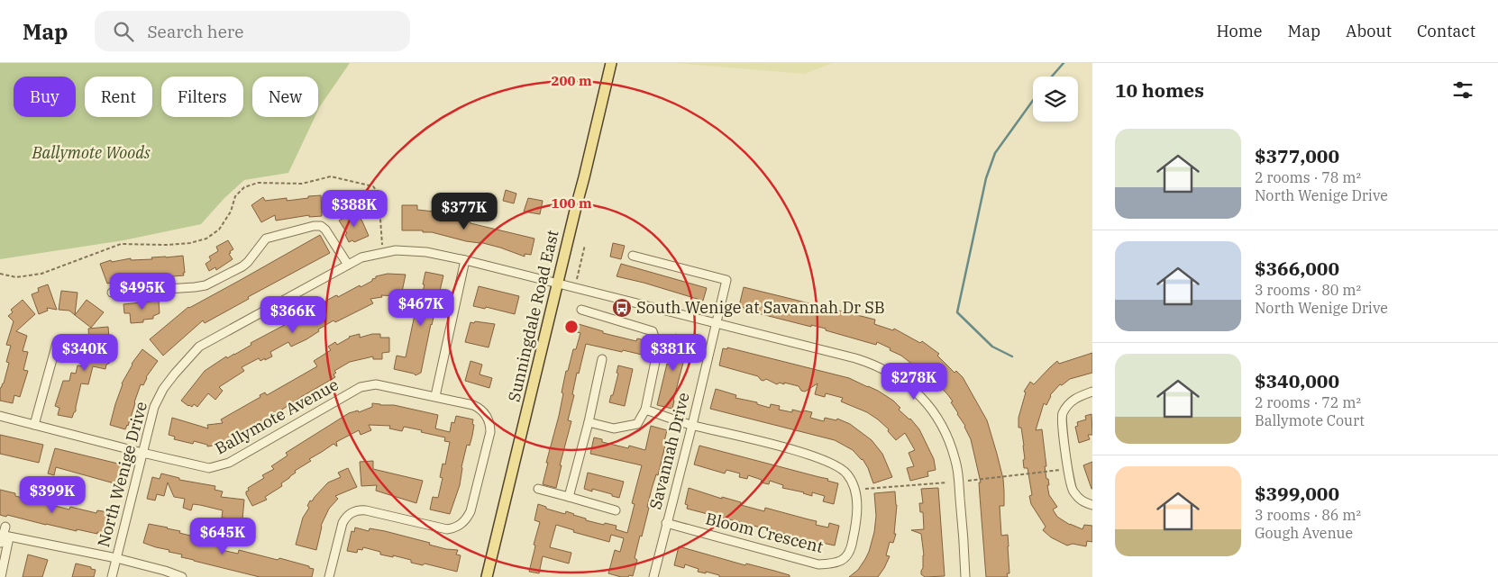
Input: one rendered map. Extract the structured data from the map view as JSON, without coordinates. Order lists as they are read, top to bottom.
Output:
{
  "streets": {
    "main road": ["Sunningdale Road East"],
    "street": [
      "Ballymote Avenue",
      "Savannah Drive",
      "North Wenige Drive",
      "Bloom Crescent"
    ]
  },
  "crossings": [
    ["Sunningdale Road East", "North Wenige Drive"],
    ["Ballymote Avenue", "North Wenige Drive"],
    ["Savannah Drive", "North Wenige Drive"],
    ["Savannah Drive", "Bloom Crescent"]
  ],
  "parks": ["Ballymote Woods"],
  "places": {
    "bus stop": ["South Wenige at Savannah Dr SB"]
  },
  "page": {
    "header": "Map",
    "search": "Search here",
    "nav": [
      "Home",
      "Map",
      "About",
      "Contact"
    ],
    "heading": "10 homes",
    "chip": [
      "Buy",
      "Rent",
      "Filters",
      "New"
    ],
    "list": [
      {
        "name": "$377,000",
        "note": "2 rooms · 78 m² · North Wenige Drive"
      },
      {
        "name": "$366,000",
        "note": "3 rooms · 80 m² · North Wenige Drive"
      },
      {
        "name": "$340,000",
        "note": "2 rooms · 72 m² · Ballymote Court"
      },
      {
        "name": "$399,000",
        "note": "3 rooms · 86 m² · Gough Avenue"
      }
    ],
    "price": [
      "$388K",
      "$377K",
      "$495K",
      "$467K",
      "$366K",
      "$340K",
      "$381K",
      "$278K",
      "$399K",
      "$645K"
    ]
  },
  "rings": ["200 m", "100 m"]
}
